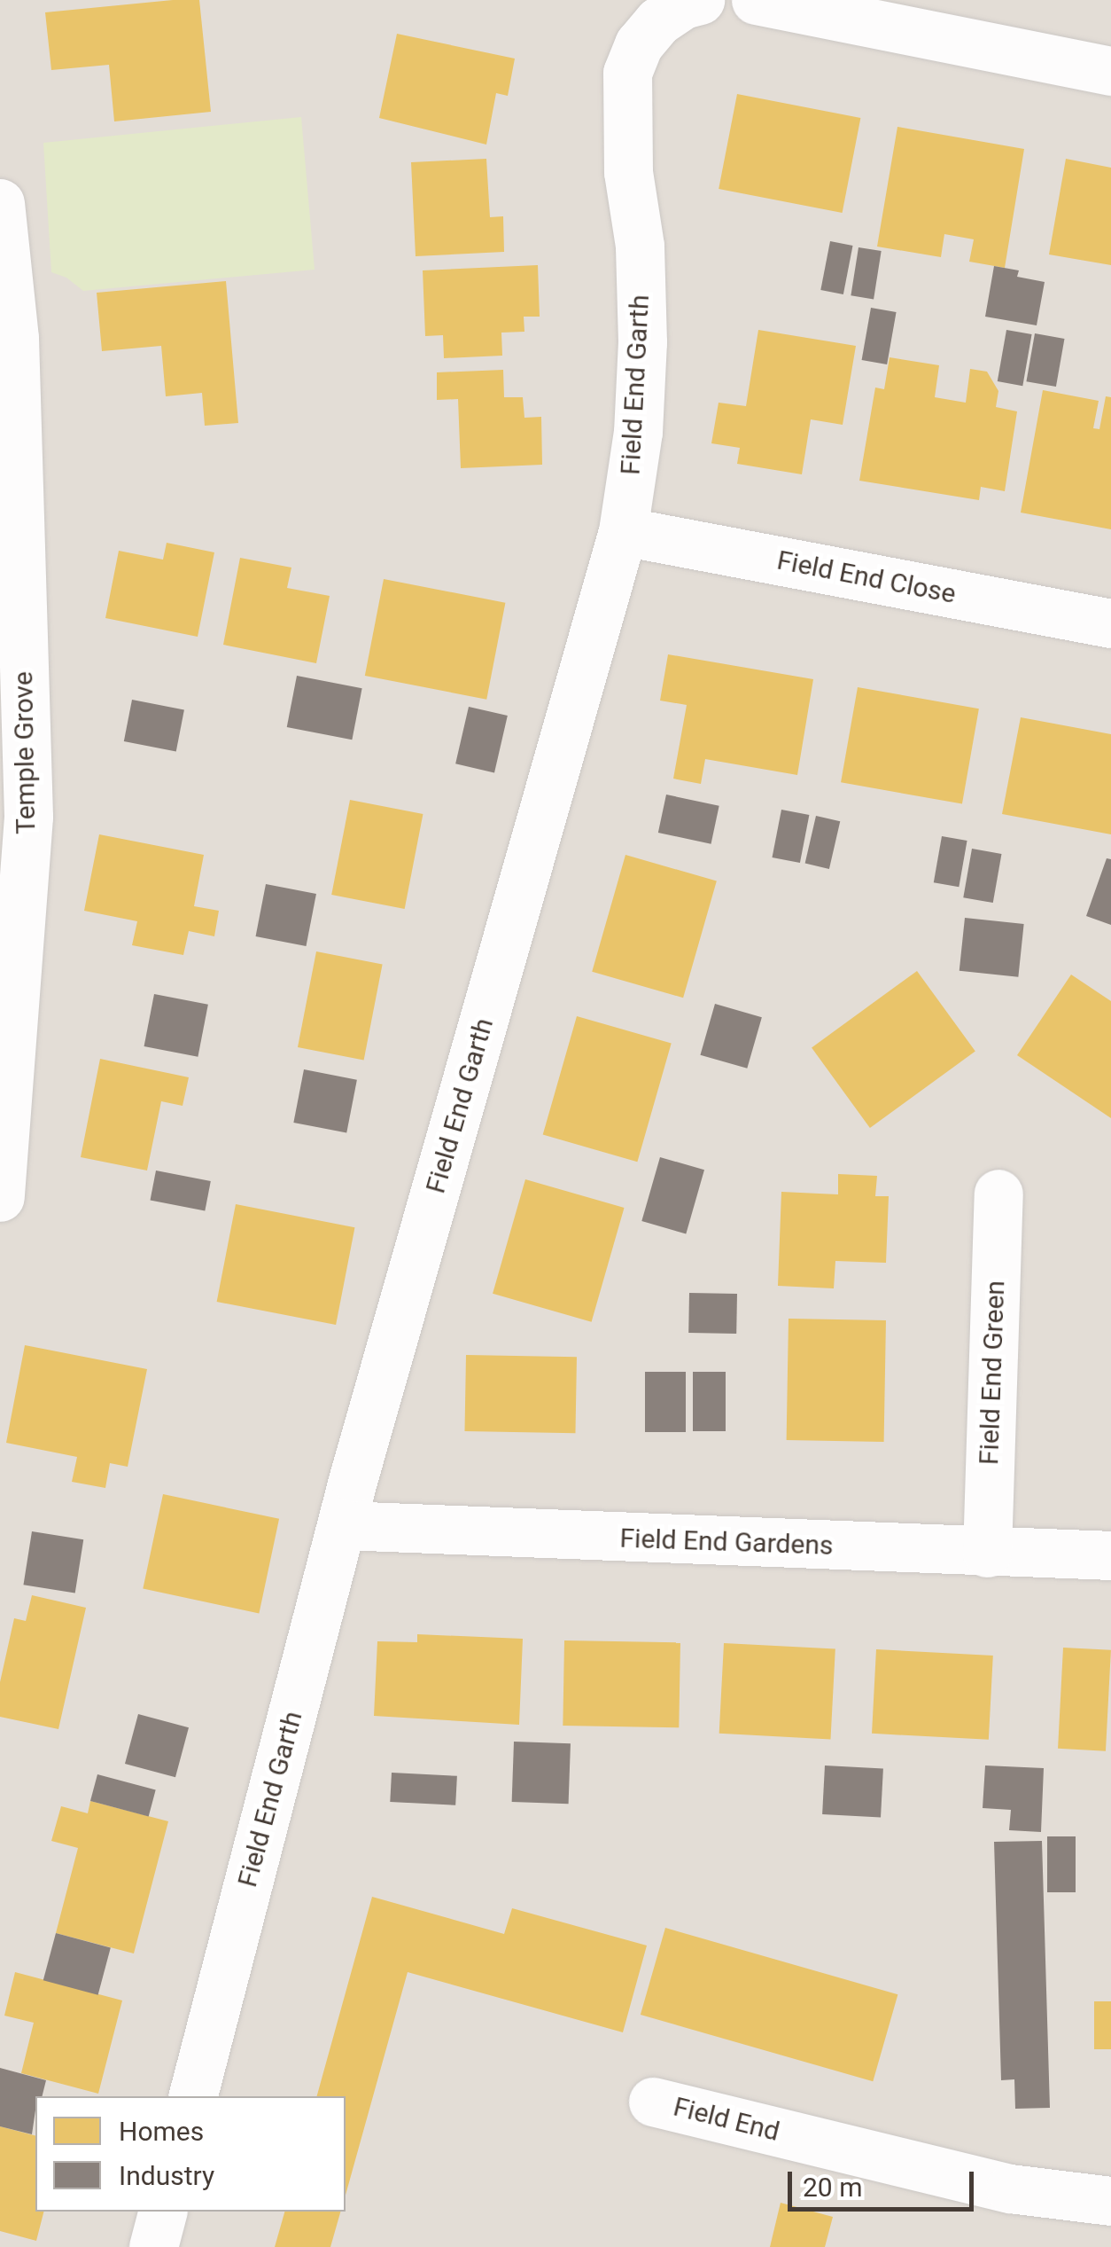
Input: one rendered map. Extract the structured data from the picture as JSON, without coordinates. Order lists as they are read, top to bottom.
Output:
{
  "streets": {
    "street": [
      "Field End Garth",
      "Field End Close",
      "Temple Grove",
      "Field End Green",
      "Field End Gardens",
      "Field End"
    ]
  },
  "crossings": [
    ["Field End Garth", "Field End Close"],
    ["Field End Garth", "Field End Gardens"],
    ["Field End Green", "Field End Gardens"]
  ],
  "legend": ["Homes", "Industry"],
  "scale_bar": "20 m"
}
